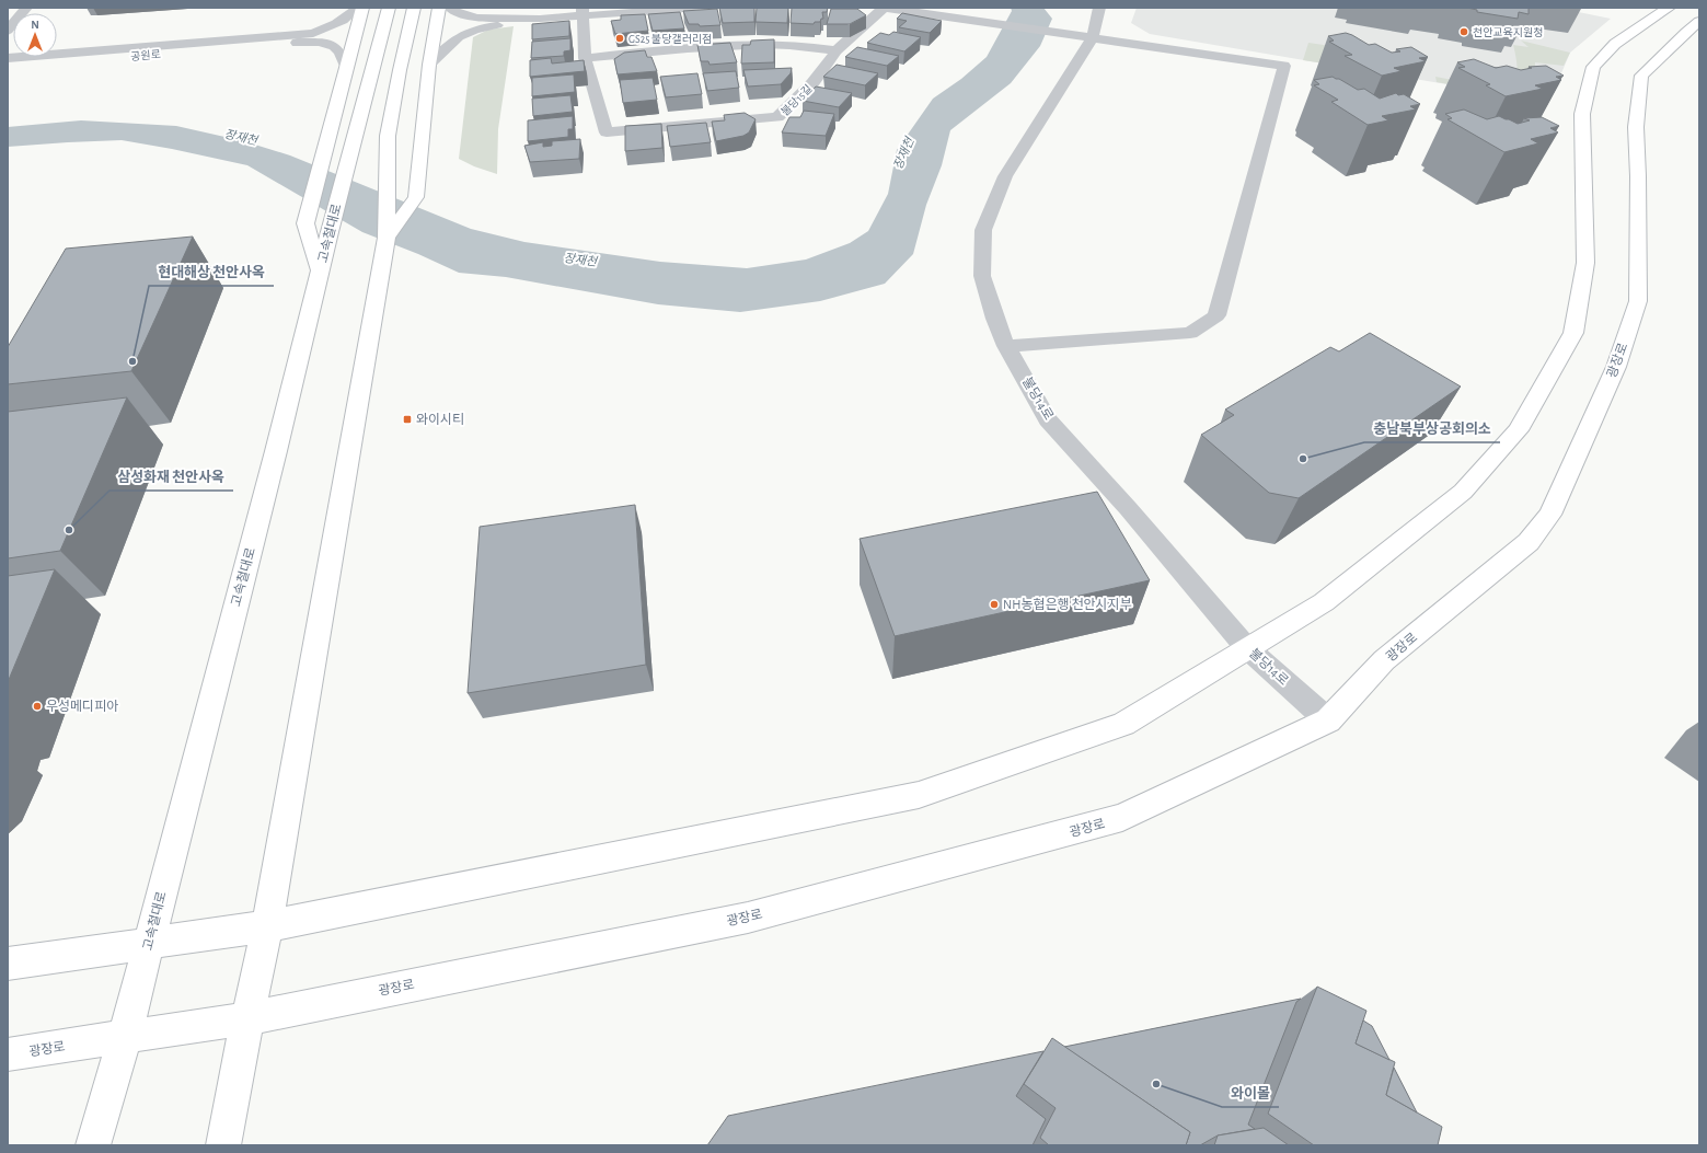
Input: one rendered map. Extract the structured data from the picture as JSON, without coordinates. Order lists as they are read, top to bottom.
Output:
{
  "streets": {
    "main road": ["고속철대로", "광장로"],
    "street": ["공원로", "불당15길", "불당14로"]
  },
  "crossings": [
    ["고속철대로", "광장로"],
    ["광장로", "불당14로"]
  ],
  "water": ["장재천"],
  "places": {
    "other": [
      "천안교육지원청",
      "GS25 불당갤러리점",
      "현대해상 천안사옥",
      "충남북부상공회의소",
      "삼성화재 천안사옥",
      "NH농협은행 천안시지부",
      "우성메디피아",
      "와이몰"
    ],
    "transit": ["와이시티"]
  },
  "north": "top"
}
